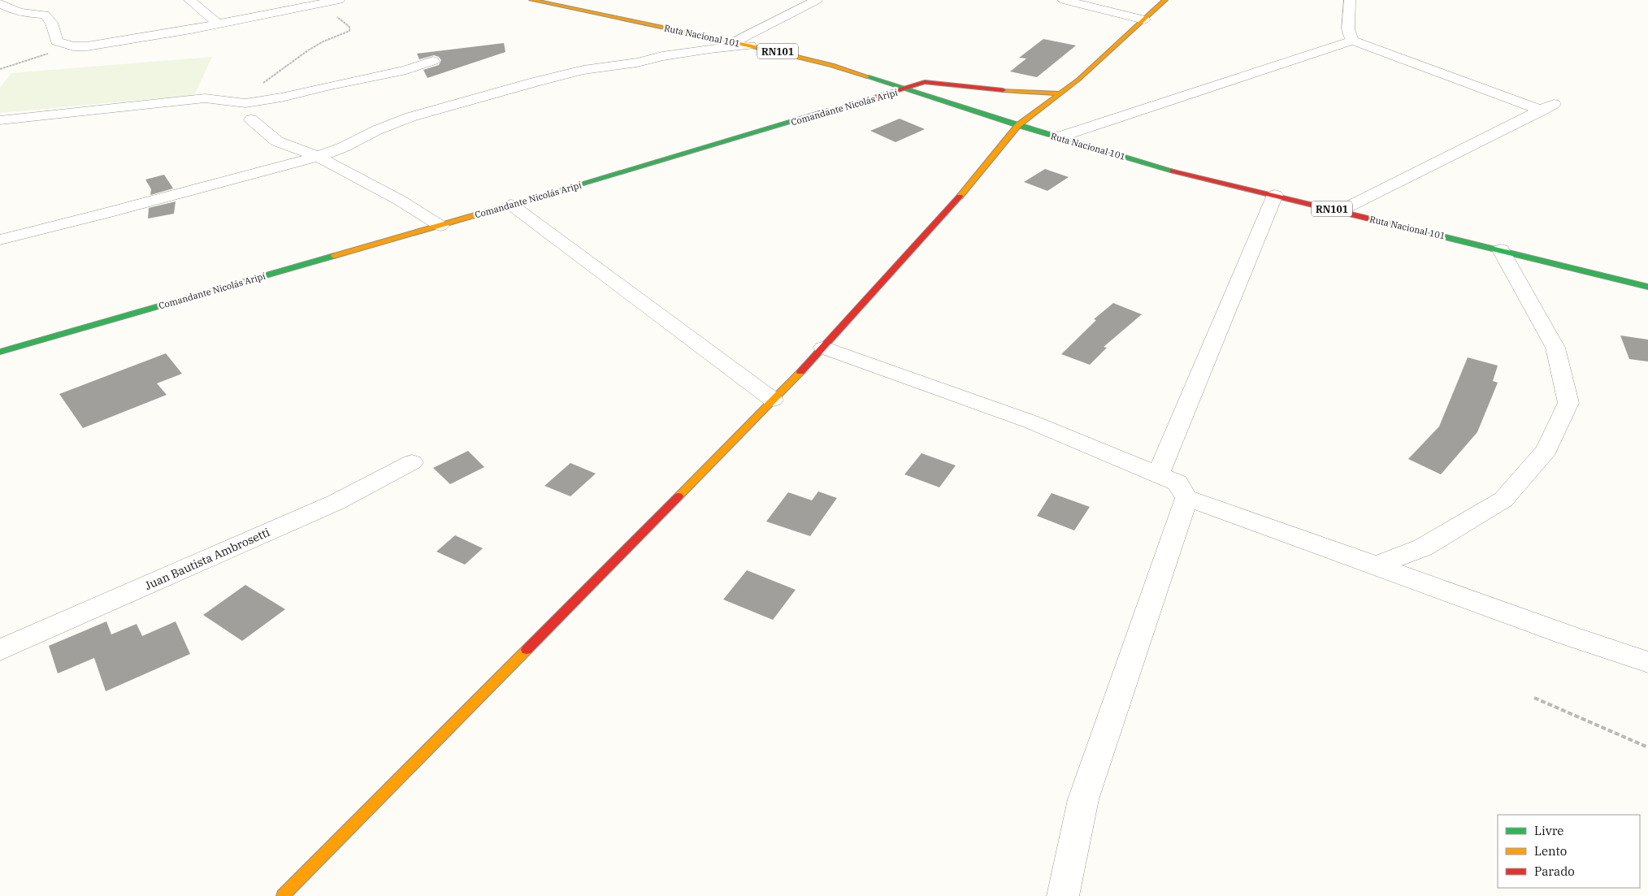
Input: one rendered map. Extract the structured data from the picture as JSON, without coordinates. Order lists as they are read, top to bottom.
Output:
{
  "streets": {
    "street": [
      "Ruta Nacional 101",
      "RN101",
      "Comandante Nicolás Aripí",
      "Juan Bautista Ambrosetti"
    ]
  },
  "crossings": [
    ["Ruta Nacional 101", "Comandante Nicolás Aripí"]
  ],
  "legend": ["Livre", "Lento", "Parado"]
}
